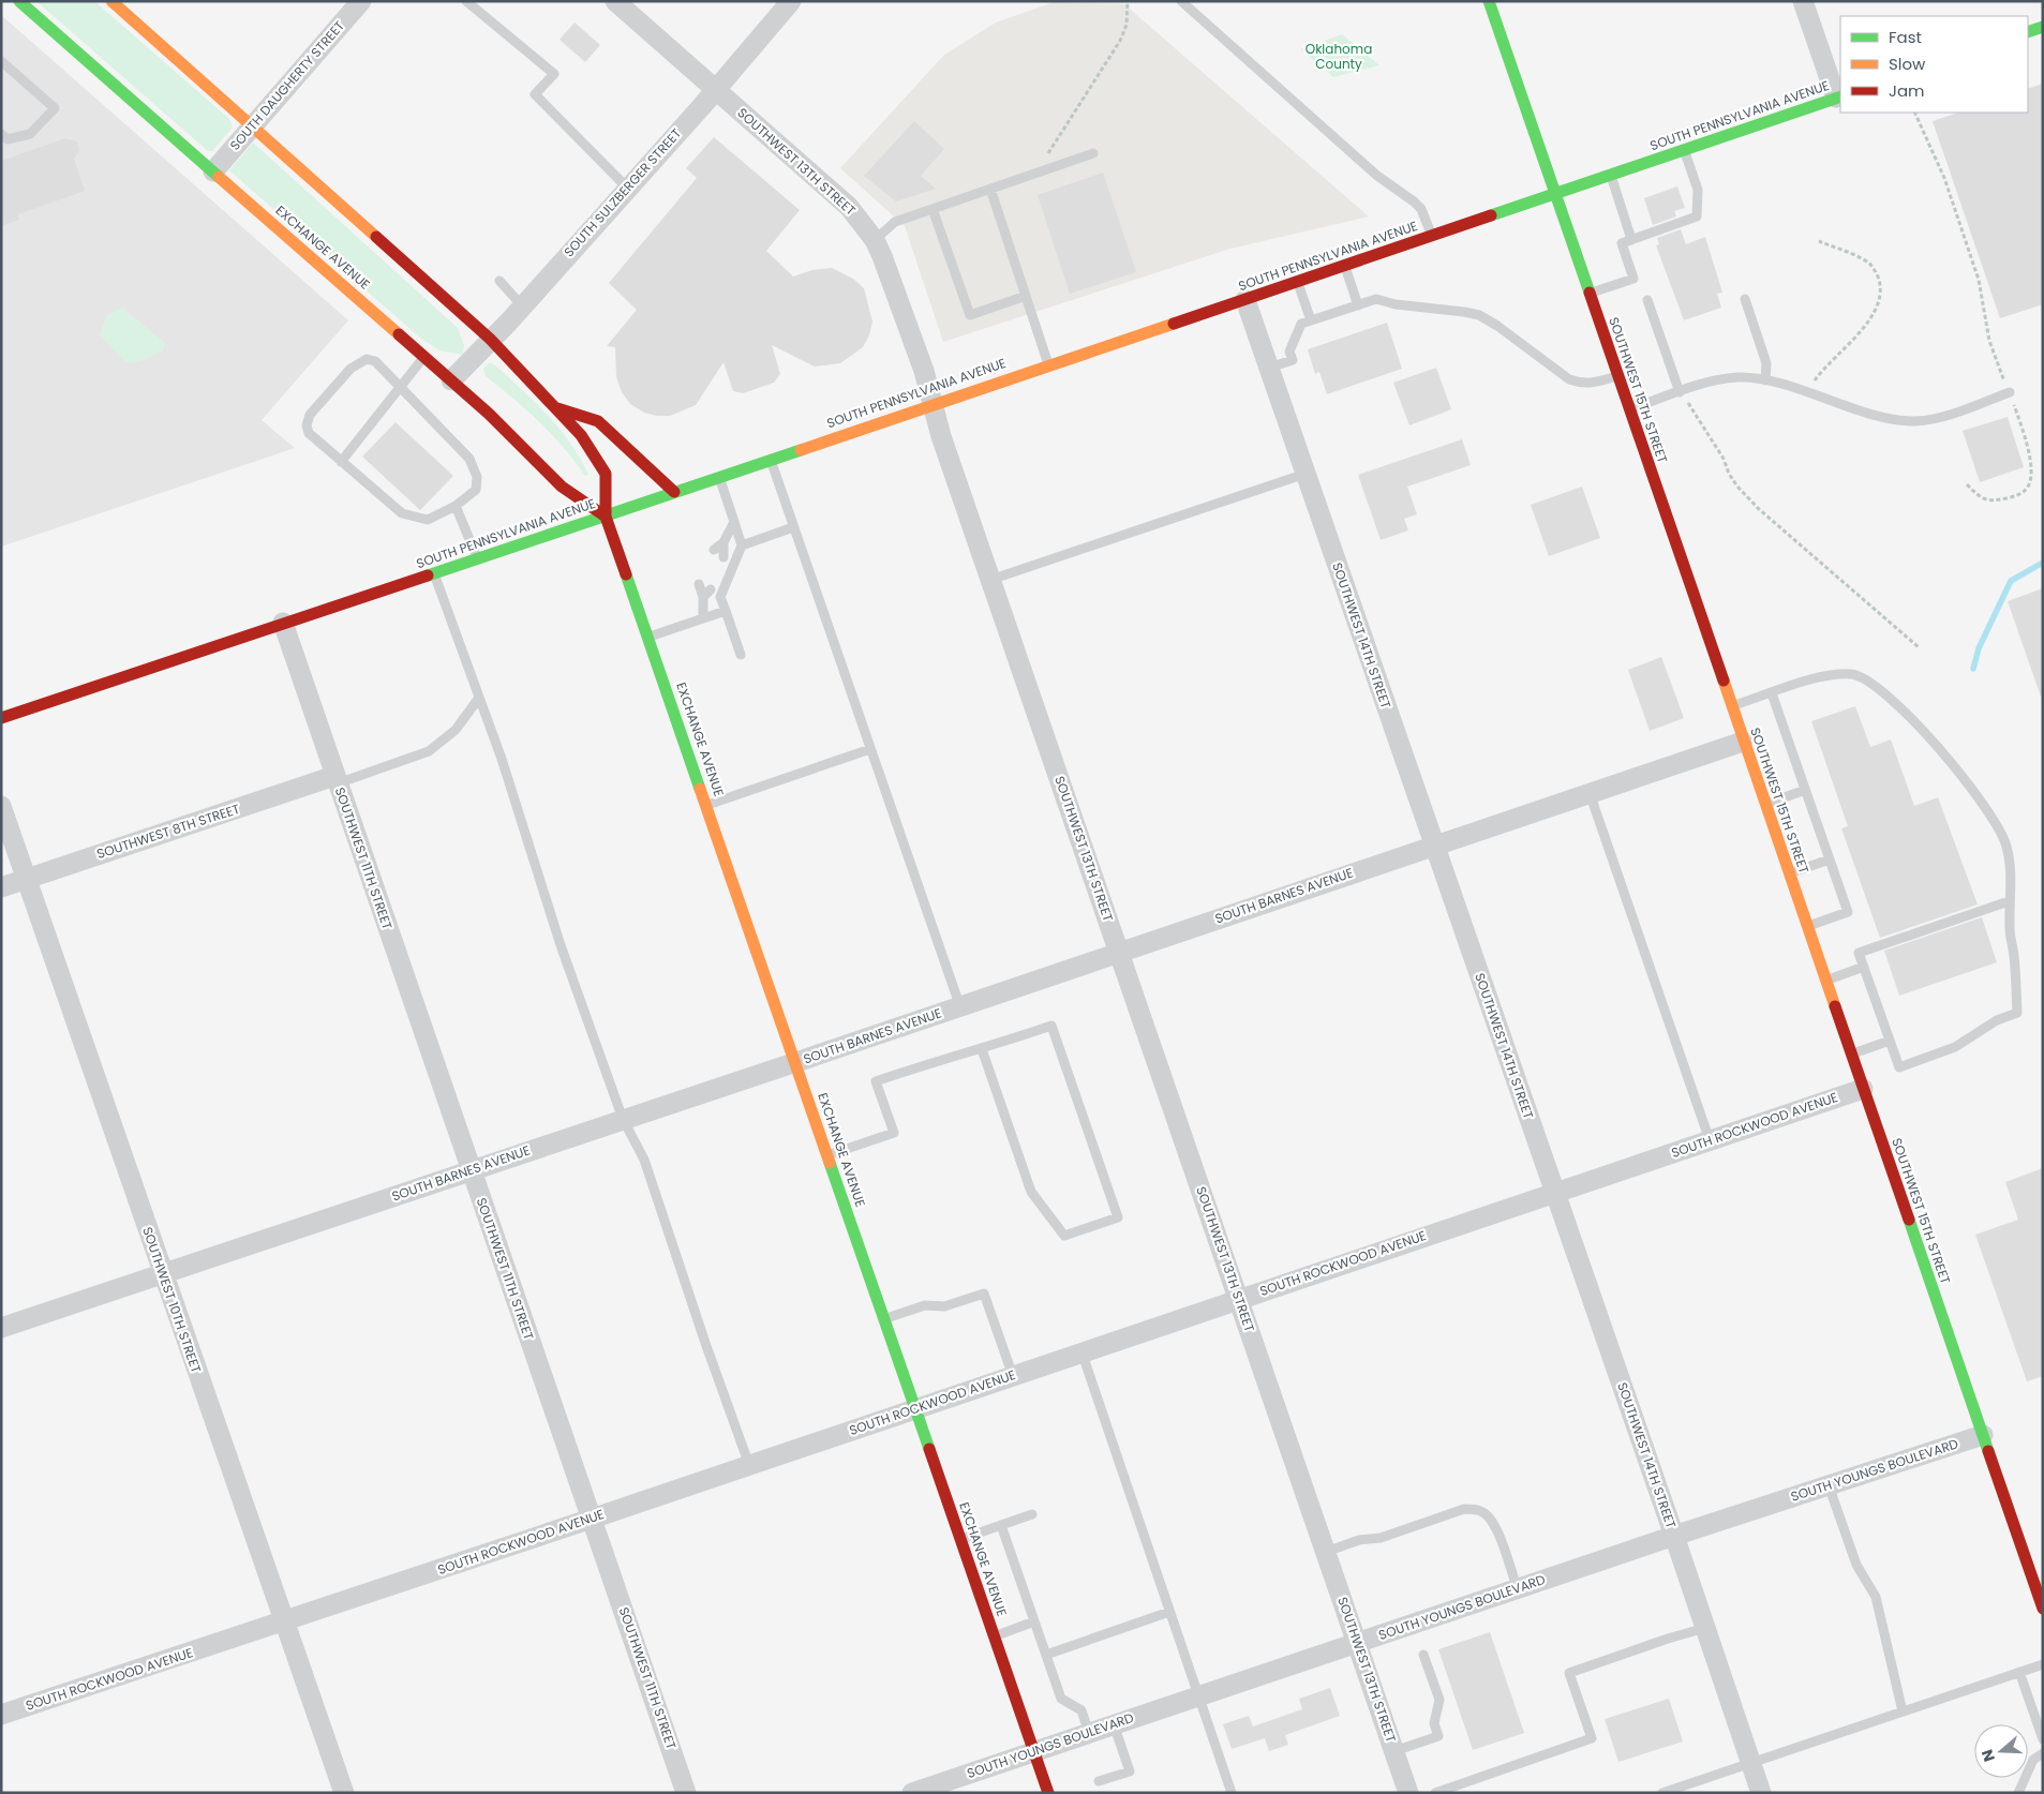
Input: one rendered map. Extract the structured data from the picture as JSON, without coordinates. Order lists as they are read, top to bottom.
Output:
{
  "streets": {
    "main road": ["SOUTH PENNSYLVANIA AVENUE", "EXCHANGE AVENUE", "SOUTHWEST 15TH STREET"],
    "street": [
      "SOUTH DAUGHERTY STREET",
      "SOUTHWEST 13TH STREET",
      "SOUTH SULZBERGER STREET",
      "SOUTHWEST 14TH STREET",
      "SOUTHWEST 8TH STREET",
      "SOUTHWEST 11TH STREET",
      "SOUTH BARNES AVENUE",
      "SOUTH ROCKWOOD AVENUE",
      "SOUTHWEST 10TH STREET",
      "SOUTH YOUNGS BOULEVARD"
    ]
  },
  "crossings": [
    ["SOUTH DAUGHERTY STREET", "EXCHANGE AVENUE"],
    ["SOUTH PENNSYLVANIA AVENUE", "SOUTHWEST 13TH STREET"],
    ["SOUTH PENNSYLVANIA AVENUE", "EXCHANGE AVENUE"],
    ["SOUTH PENNSYLVANIA AVENUE", "SOUTHWEST 15TH STREET"],
    ["SOUTH PENNSYLVANIA AVENUE", "SOUTHWEST 14TH STREET"],
    ["SOUTH PENNSYLVANIA AVENUE", "SOUTHWEST 11TH STREET"],
    ["SOUTHWEST 13TH STREET", "SOUTH SULZBERGER STREET"],
    ["SOUTHWEST 13TH STREET", "SOUTH BARNES AVENUE"],
    ["SOUTHWEST 13TH STREET", "SOUTH ROCKWOOD AVENUE"],
    ["SOUTHWEST 13TH STREET", "SOUTH YOUNGS BOULEVARD"],
    ["SOUTH SULZBERGER STREET", "EXCHANGE AVENUE"],
    ["EXCHANGE AVENUE", "SOUTH BARNES AVENUE"],
    ["EXCHANGE AVENUE", "SOUTH ROCKWOOD AVENUE"],
    ["EXCHANGE AVENUE", "SOUTH YOUNGS BOULEVARD"],
    ["SOUTHWEST 15TH STREET", "SOUTH BARNES AVENUE"],
    ["SOUTHWEST 15TH STREET", "SOUTH ROCKWOOD AVENUE"],
    ["SOUTHWEST 15TH STREET", "SOUTH YOUNGS BOULEVARD"],
    ["SOUTHWEST 14TH STREET", "SOUTH BARNES AVENUE"],
    ["SOUTHWEST 14TH STREET", "SOUTH ROCKWOOD AVENUE"],
    ["SOUTHWEST 14TH STREET", "SOUTH YOUNGS BOULEVARD"],
    ["SOUTHWEST 8TH STREET", "SOUTHWEST 11TH STREET"],
    ["SOUTHWEST 8TH STREET", "SOUTHWEST 10TH STREET"],
    ["SOUTHWEST 11TH STREET", "SOUTH BARNES AVENUE"],
    ["SOUTHWEST 11TH STREET", "SOUTH ROCKWOOD AVENUE"],
    ["SOUTH BARNES AVENUE", "SOUTHWEST 10TH STREET"],
    ["SOUTH ROCKWOOD AVENUE", "SOUTHWEST 10TH STREET"]
  ],
  "parks": ["Oklahoma County"],
  "legend": ["Fast", "Slow", "Jam"],
  "north": "left"
}
